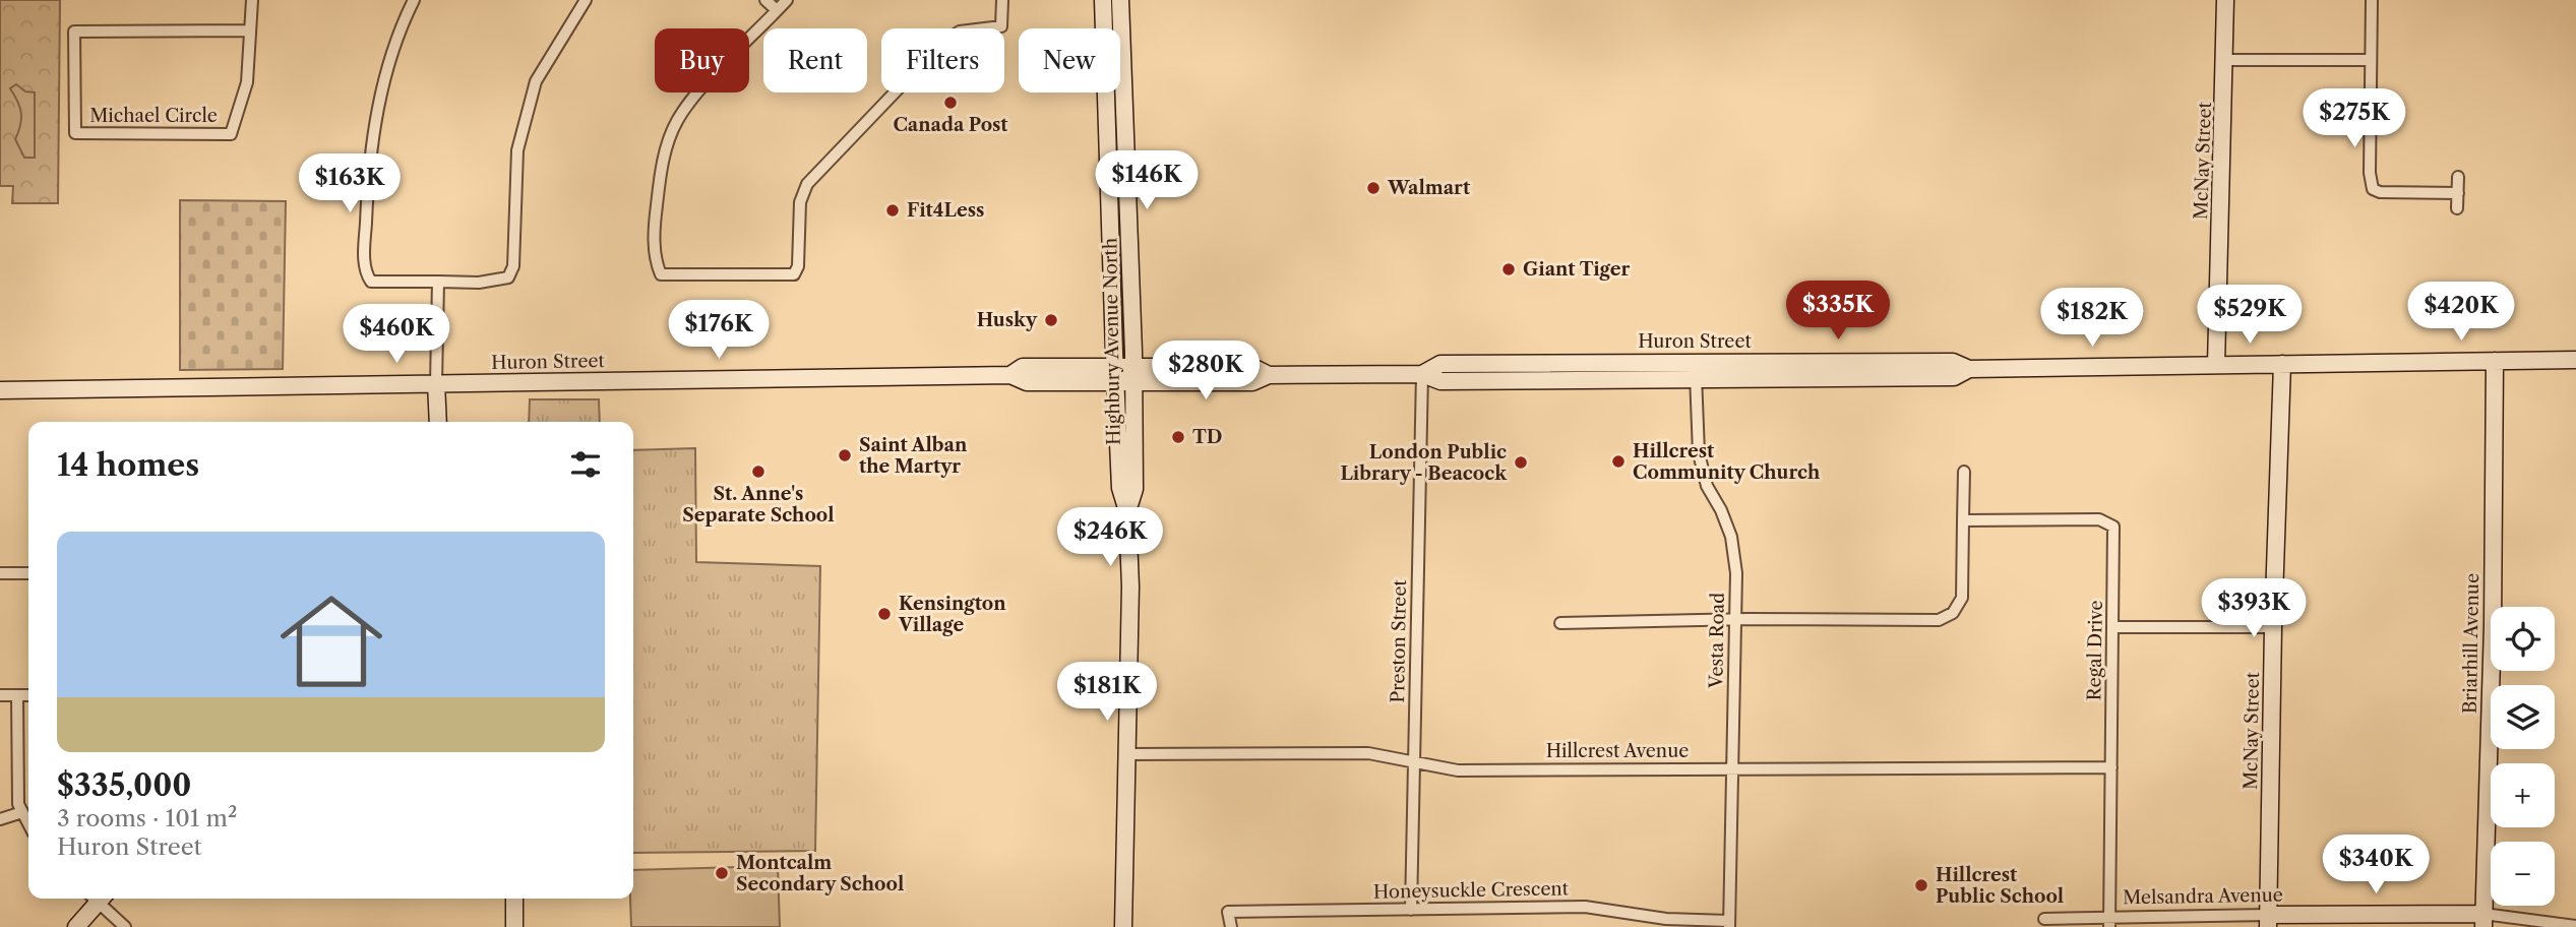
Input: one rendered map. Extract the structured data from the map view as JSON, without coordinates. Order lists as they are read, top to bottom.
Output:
{
  "streets": {
    "main road": [
      "McNay Street",
      "Highbury Avenue North",
      "Huron Street",
      "Briarhill Avenue",
      "Melsandra Avenue"
    ],
    "street": [
      "Michael Circle",
      "Vesta Road",
      "Preston Street",
      "Regal Drive",
      "Hillcrest Avenue",
      "Honeysuckle Crescent"
    ]
  },
  "crossings": [
    ["McNay Street", "Huron Street"],
    ["McNay Street", "Melsandra Avenue"],
    ["Highbury Avenue North", "Huron Street"],
    ["Highbury Avenue North", "Hillcrest Avenue"],
    ["Huron Street", "Vesta Road"],
    ["Huron Street", "Preston Street"],
    ["Huron Street", "Briarhill Avenue"],
    ["Vesta Road", "Hillcrest Avenue"],
    ["Vesta Road", "Honeysuckle Crescent"],
    ["Preston Street", "Hillcrest Avenue"],
    ["Preston Street", "Honeysuckle Crescent"],
    ["Briarhill Avenue", "Melsandra Avenue"],
    ["Regal Drive", "Hillcrest Avenue"],
    ["Regal Drive", "Melsandra Avenue"]
  ],
  "places": [
    "Canada Post",
    "Walmart",
    "Fit4Less",
    "Giant Tiger",
    "Husky",
    "TD",
    "Saint Alban the Martyr",
    "Hillcrest Community Church",
    "London Public Library - Beacock",
    "St. Anne's Separate School",
    "Kensington Village",
    "Montcalm Secondary School",
    "Hillcrest Public School"
  ],
  "page": {
    "chip": [
      "Buy",
      "Rent",
      "Filters",
      "New"
    ],
    "price": [
      "$275K",
      "$146K",
      "$163K",
      "$335K",
      "$420K",
      "$529K",
      "$182K",
      "$176K",
      "$460K",
      "$280K",
      "$246K",
      "$393K",
      "$181K",
      "$340K"
    ],
    "heading": "14 homes",
    "list": [
      {
        "name": "$335,000",
        "note": "3 rooms · 101 m² · Huron Street"
      }
    ],
    "map_buttons": ["+", "−"]
  }
}
